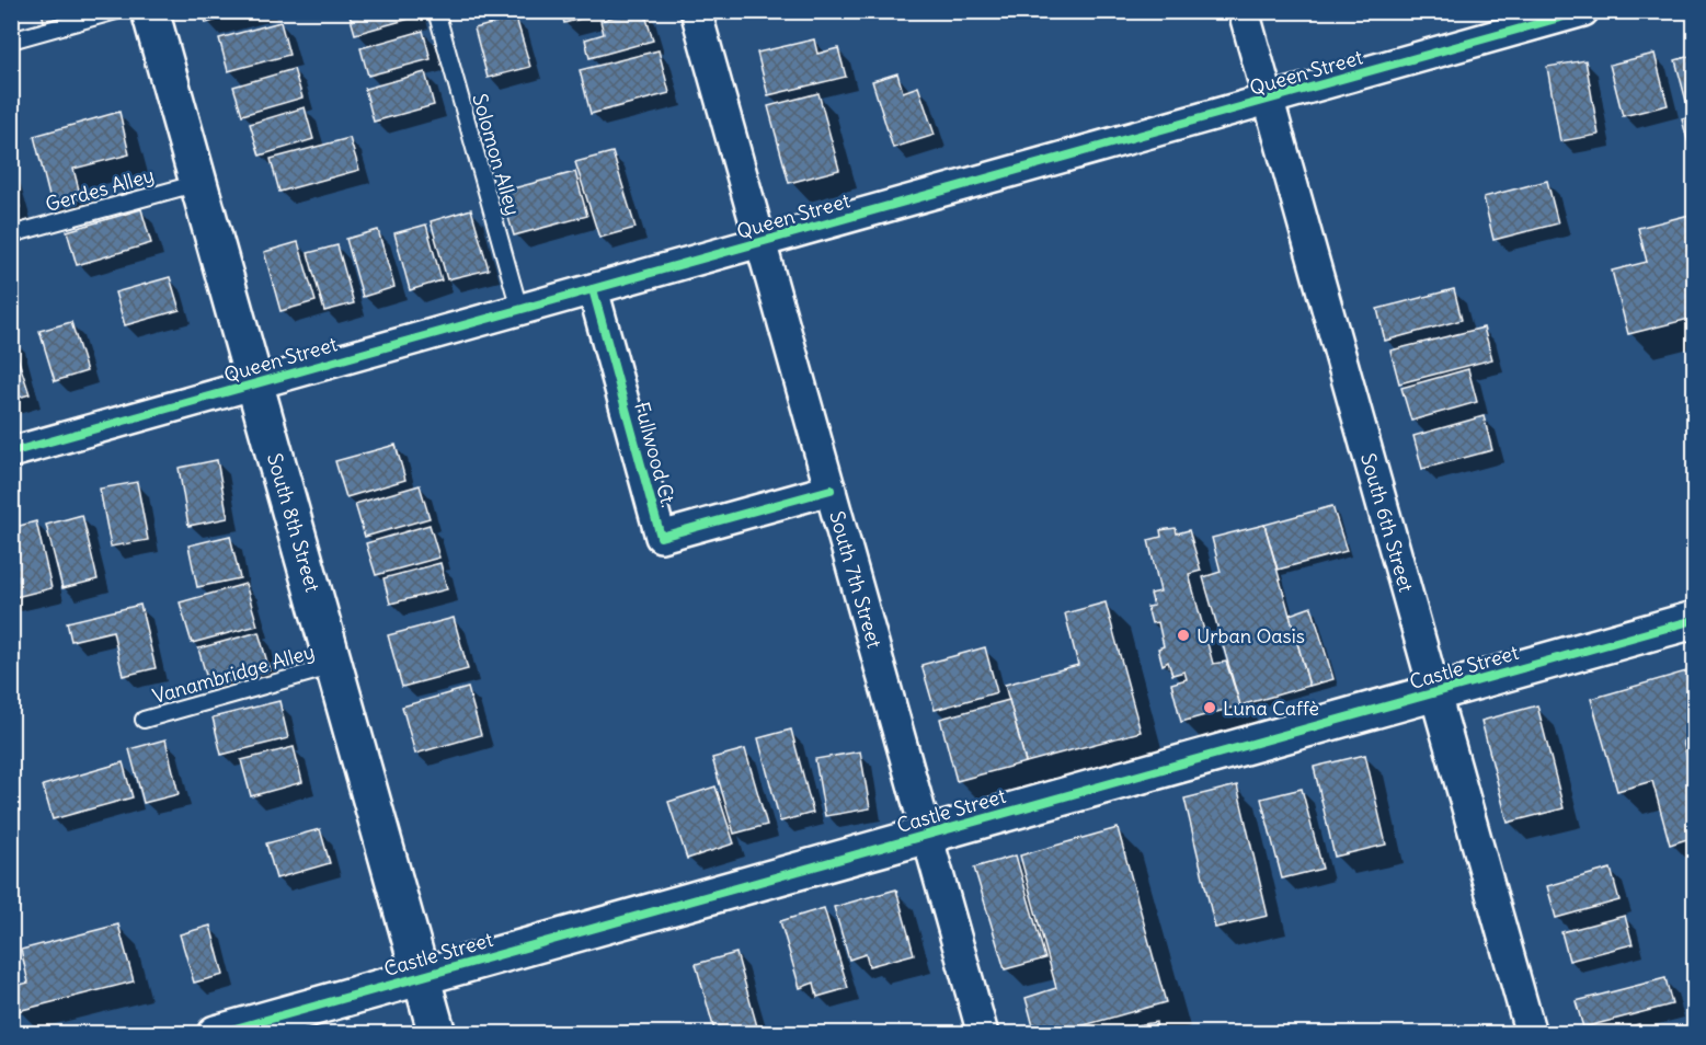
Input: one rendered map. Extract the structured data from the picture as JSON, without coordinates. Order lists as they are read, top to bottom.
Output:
{
  "streets": {
    "street": [
      "Queen Street",
      "Fullwood Ct.",
      "South 8th Street",
      "South 6th Street",
      "South 7th Street",
      "Castle Street"
    ],
    "lane": ["Solomon Alley", "Gerdes Alley", "Vanambridge Alley"]
  },
  "crossings": [
    ["Queen Street", "Solomon Alley"],
    ["Queen Street", "Fullwood Ct."],
    ["Queen Street", "South 8th Street"],
    ["Queen Street", "South 6th Street"],
    ["Queen Street", "South 7th Street"],
    ["Gerdes Alley", "South 8th Street"],
    ["Fullwood Ct.", "South 7th Street"],
    ["South 8th Street", "Castle Street"],
    ["South 8th Street", "Vanambridge Alley"],
    ["South 6th Street", "Castle Street"],
    ["South 7th Street", "Castle Street"]
  ],
  "places": ["Urban Oasis", "Luna Caffè"]
}
